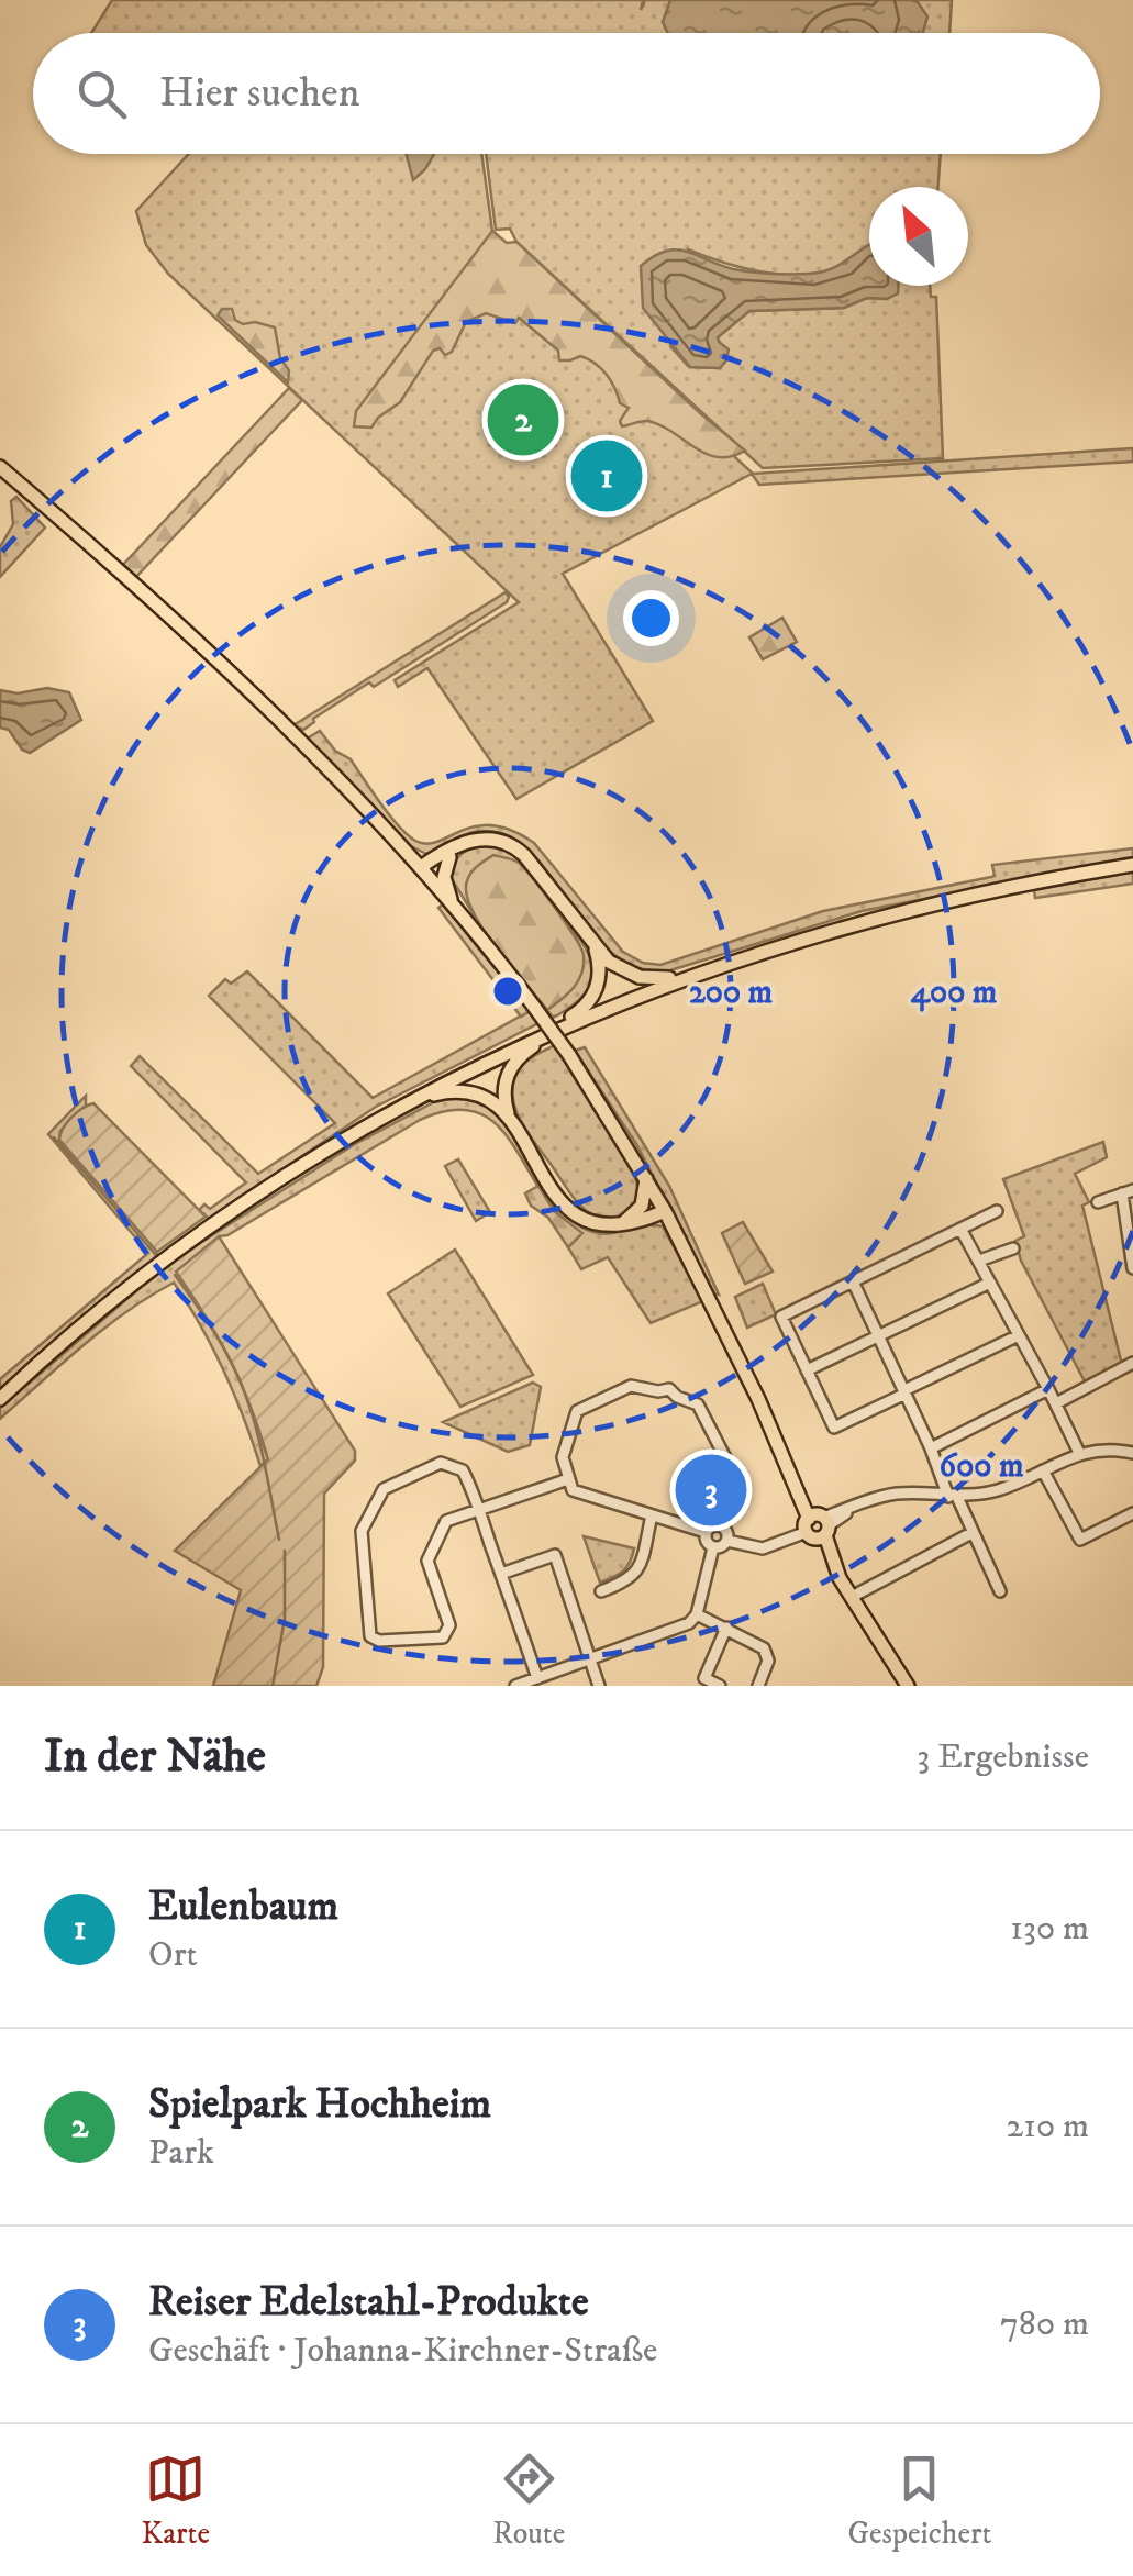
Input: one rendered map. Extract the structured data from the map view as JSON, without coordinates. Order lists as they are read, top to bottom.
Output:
{
  "north": "top left",
  "page": {
    "search": "Hier suchen",
    "pins": ["2", "1", "3"],
    "heading": ["In der Nähe", "3 Ergebnisse"],
    "list": [
      {
        "mark": "1",
        "name": "Eulenbaum",
        "note": "Ort",
        "value": "130 m"
      },
      {
        "mark": "2",
        "name": "Spielpark Hochheim",
        "note": "Park",
        "value": "210 m"
      },
      {
        "mark": "3",
        "name": "Reiser Edelstahl-Produkte",
        "note": "Geschäft · Johanna-Kirchner-Straße",
        "value": "780 m"
      }
    ],
    "nav": ["Karte", "Route", "Gespeichert"]
  },
  "rings": ["200 m", "400 m", "600 m"]
}
